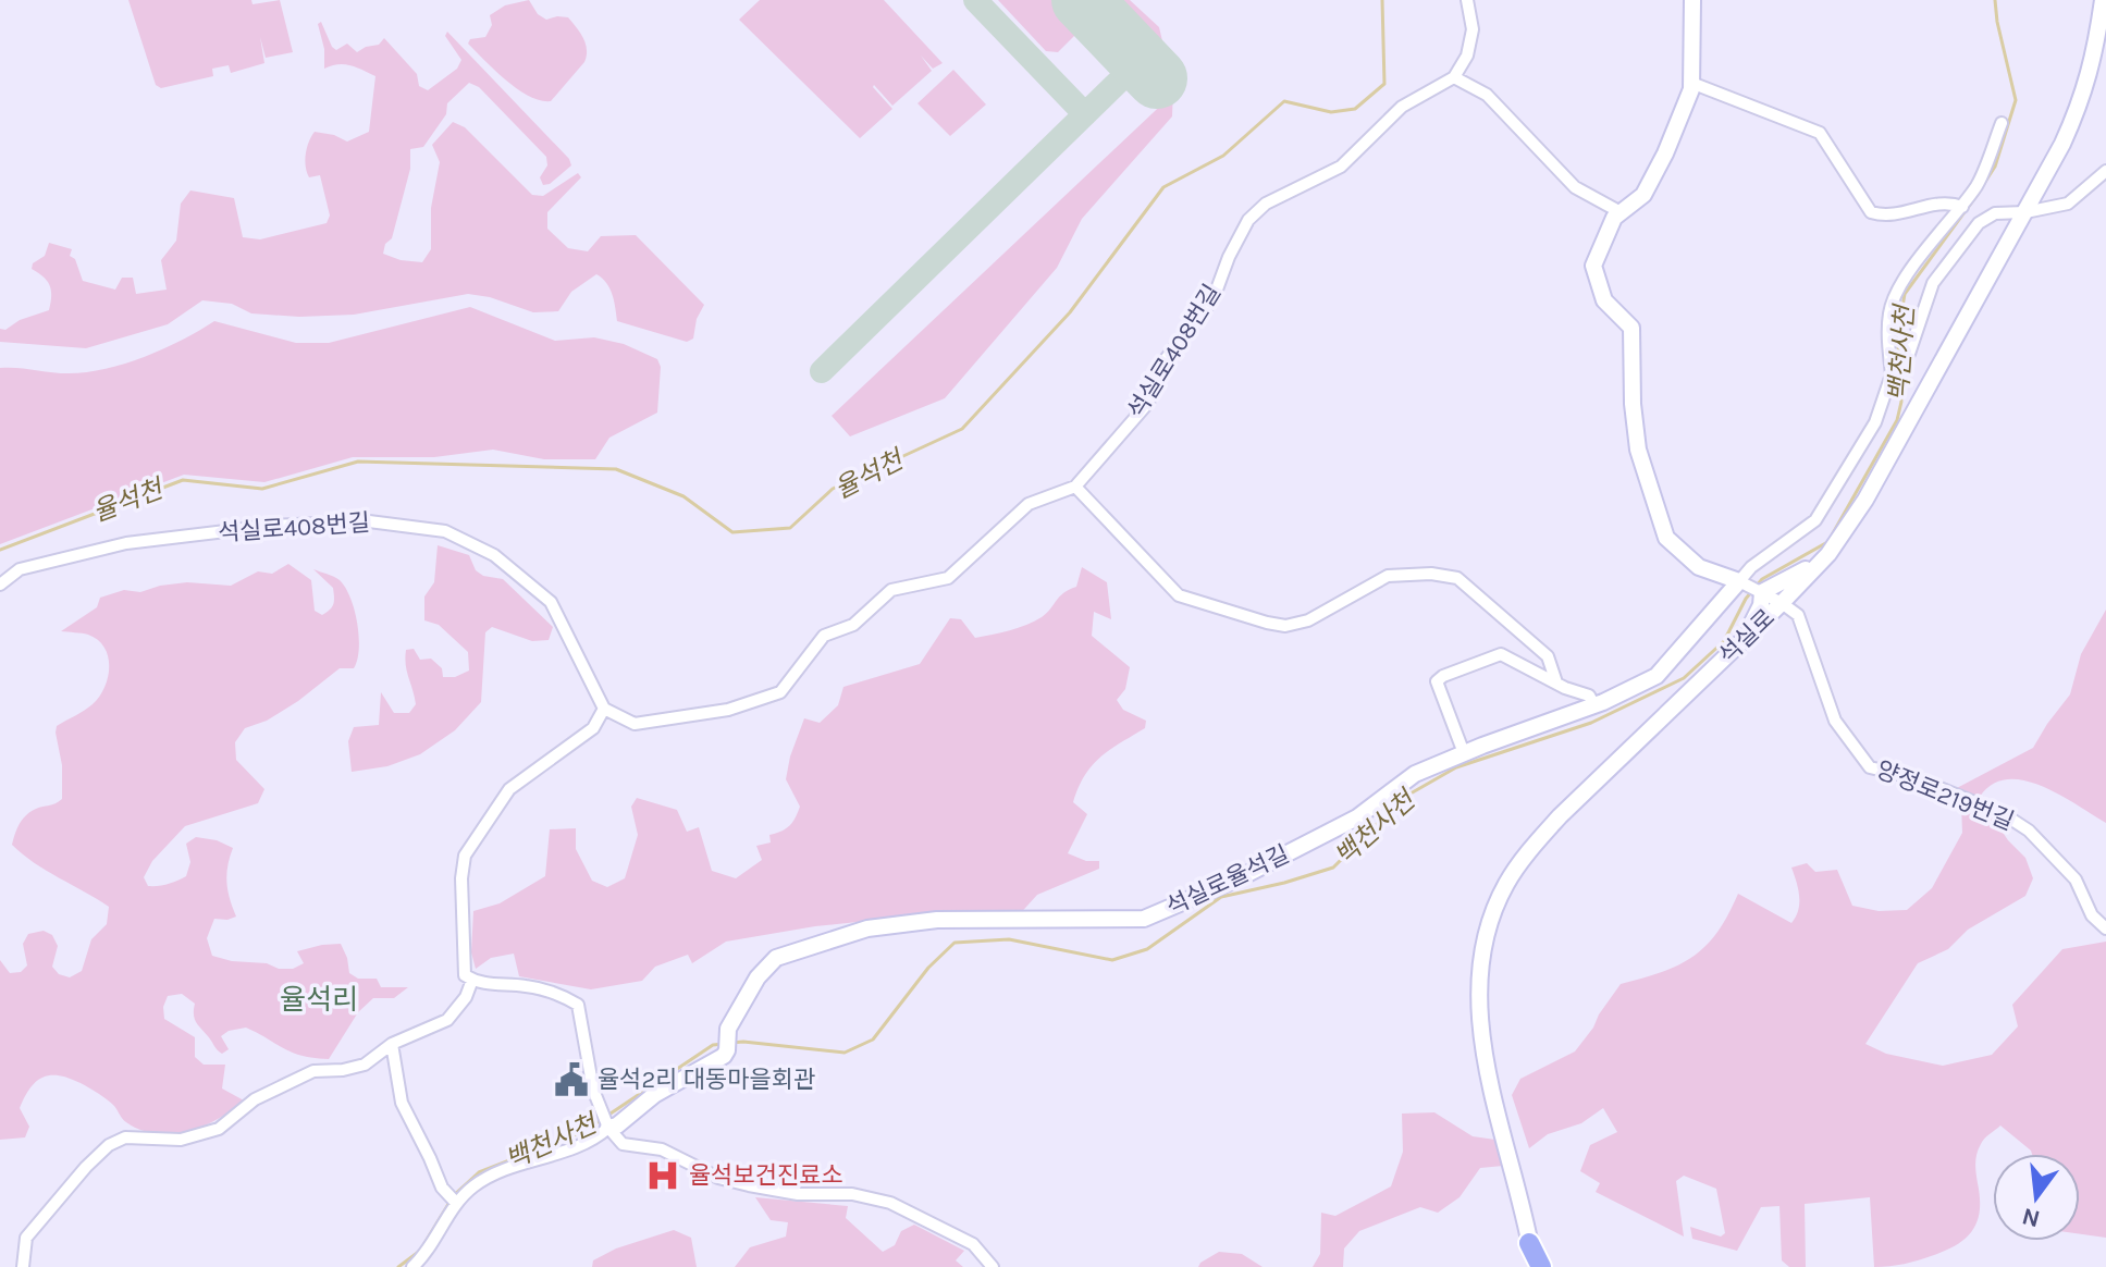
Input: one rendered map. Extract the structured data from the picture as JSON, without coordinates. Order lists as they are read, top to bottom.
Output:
{
  "streets": {
    "street": [
      "석실로408번길",
      "석실로",
      "양정로219번길",
      "석실로율석길"
    ]
  },
  "crossings": [
    ["석실로", "양정로219번길"],
    ["석실로", "석실로율석길"]
  ],
  "districts": ["율석리"],
  "water": ["백천사천", "율석천"],
  "places": {
    "public building": ["율석2리 대동마을회관"],
    "hospital": ["율석보건진료소"]
  },
  "north": "bottom"
}
